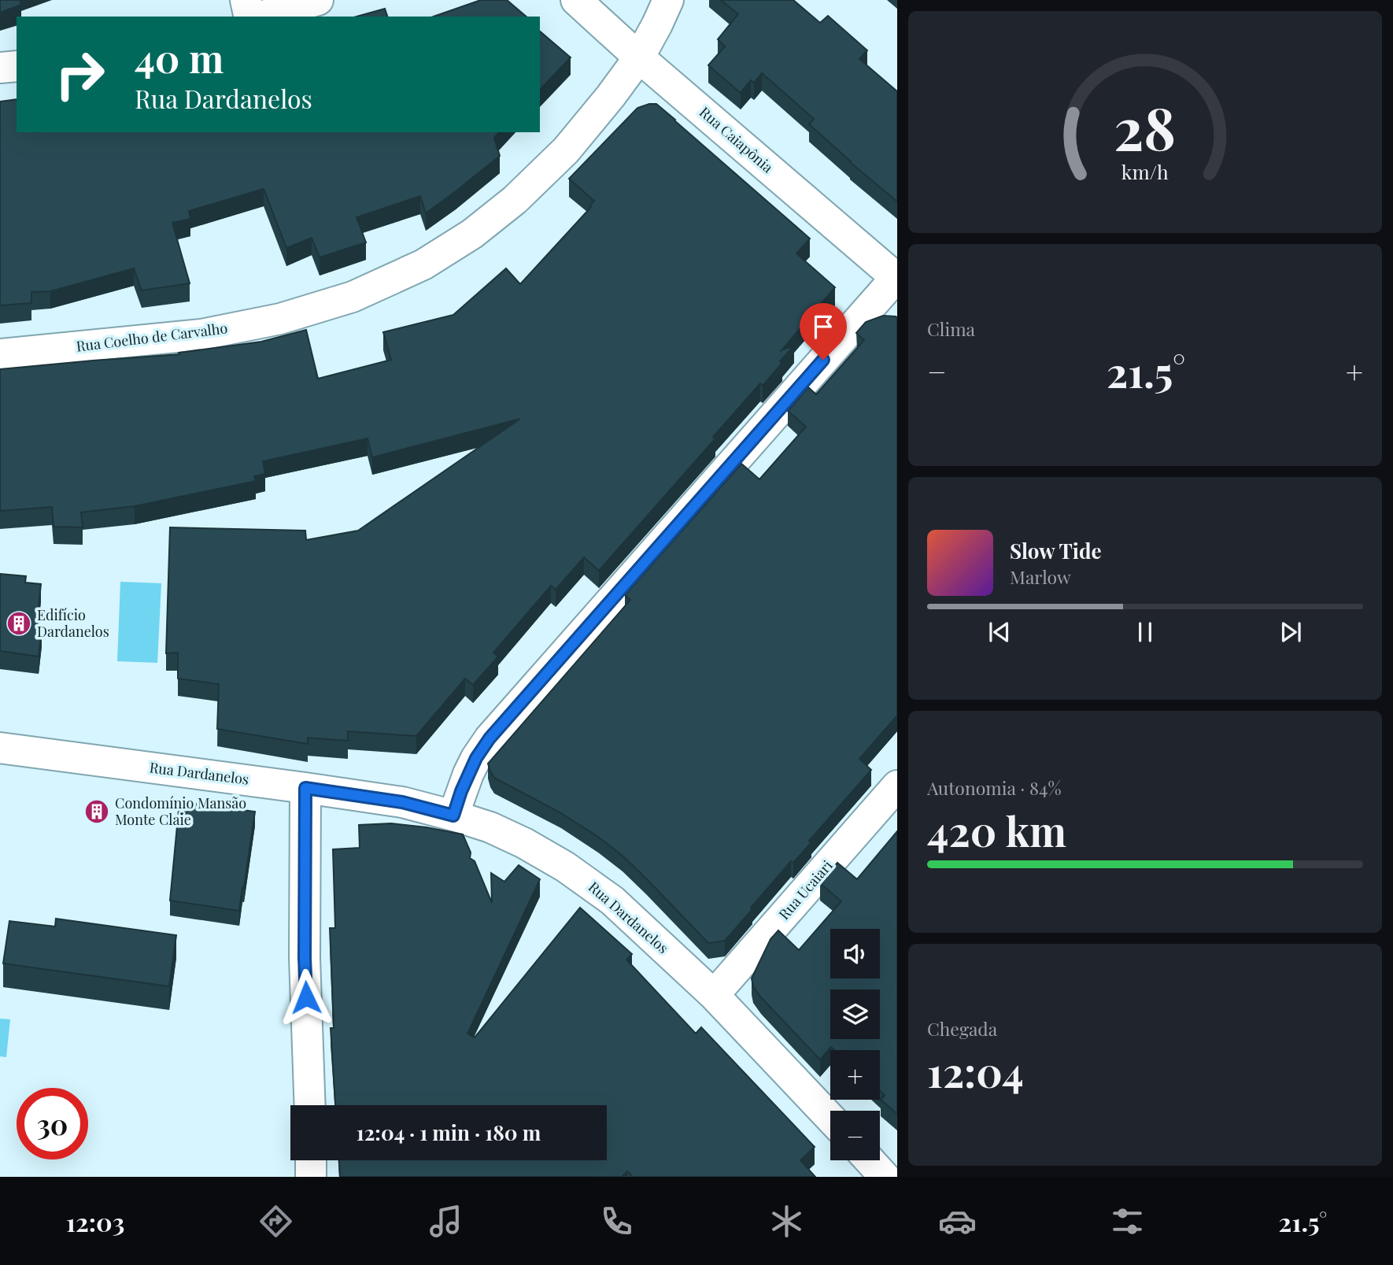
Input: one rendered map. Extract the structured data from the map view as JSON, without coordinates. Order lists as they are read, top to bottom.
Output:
{
  "streets": {
    "street": [
      "Rua Caiapônia",
      "Rua Coelho de Carvalho",
      "Rua Dardanelos",
      "Rua Ucaiari"
    ]
  },
  "crossings": [
    ["Rua Caiapônia", "Rua Coelho de Carvalho"],
    ["Rua Dardanelos", "Rua Ucaiari"]
  ],
  "places": {
    "building": ["Edifício Dardanelos", "Condomínio Mansão Monte Claie"]
  },
  "page": {
    "turn": ["40 m", "Rua Dardanelos"],
    "tile": [
      "Clima",
      ["Autonomia · 84%", "420 km"],
      ["Chegada", "12:04"]
    ],
    "heat": ["−", "21.5°", "+"],
    "song": ["Slow Tide", "Marlow"],
    "map_buttons": ["+", "−"],
    "limit": "30",
    "trip": "12:04 · 1 min · 180 m",
    "tabs": ["12:03", "21.5°"],
    "gauge": ["28", "km/h"]
  }
}
